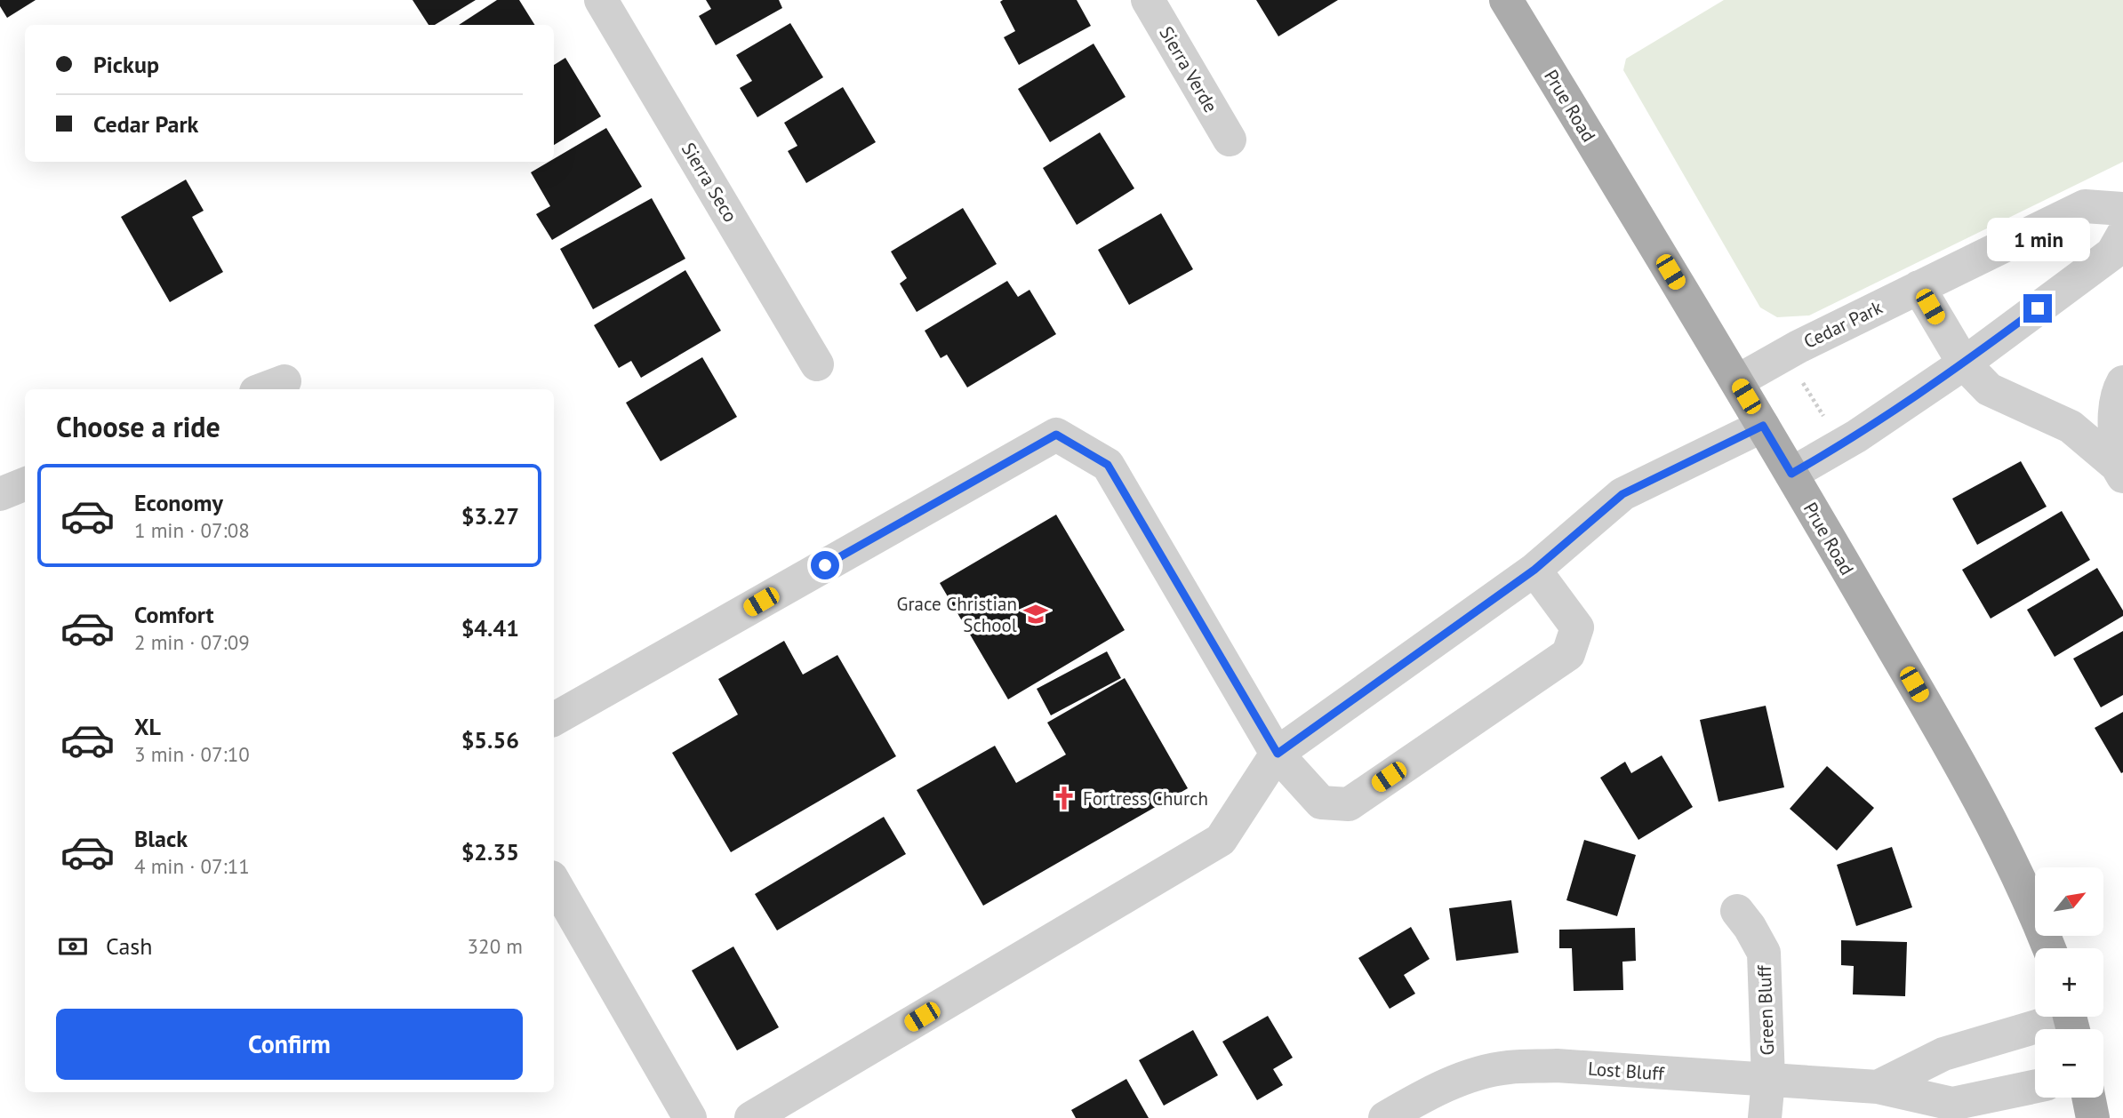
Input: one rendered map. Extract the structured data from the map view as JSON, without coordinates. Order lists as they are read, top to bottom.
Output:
{
  "streets": {
    "main road": ["Prue Road"],
    "street": [
      "Sierra Verde",
      "Sierra Seco",
      "Cedar Park",
      "Green Bluff",
      "Lost Bluff"
    ]
  },
  "crossings": [
    ["Prue Road", "Cedar Park"],
    ["Green Bluff", "Lost Bluff"]
  ],
  "places": {
    "school or university": ["Grace Christian School"],
    "church": ["Fortress Church"]
  },
  "north": "top right",
  "page": {
    "banner": ["Pickup", "Cedar Park"],
    "bubble": "1 min",
    "heading": "Choose a ride",
    "list": [
      {
        "name": "Economy",
        "note": "1 min · 07:08",
        "value": "$3.27"
      },
      {
        "name": "Comfort",
        "note": "2 min · 07:09",
        "value": "$4.41"
      },
      {
        "name": "XL",
        "note": "3 min · 07:10",
        "value": "$5.56"
      },
      {
        "name": "Black",
        "note": "4 min · 07:11",
        "value": "$2.35"
      }
    ],
    "map_buttons": ["+", "−"],
    "pay": ["Cash", "320 m"],
    "buttons": "Confirm"
  }
}
